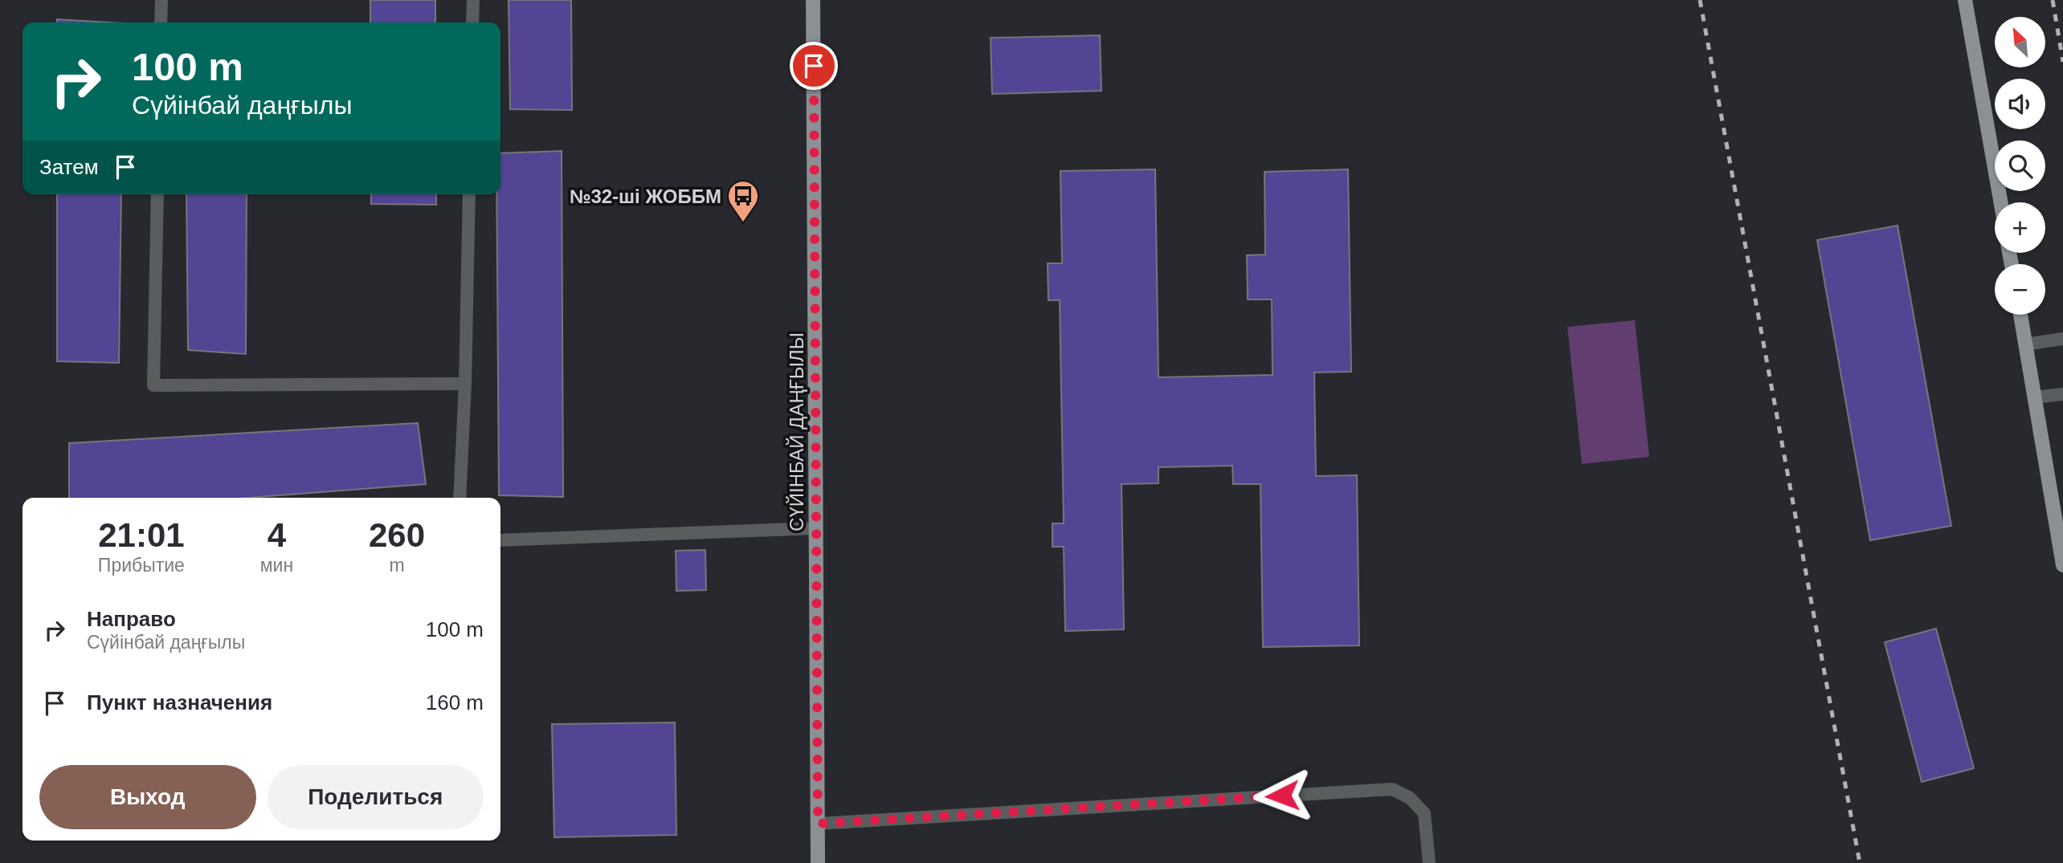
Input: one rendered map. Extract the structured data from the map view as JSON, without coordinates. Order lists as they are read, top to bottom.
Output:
{
  "streets": {
    "main road": ["СҮЙІНБАЙ ДАҢҒЫЛЫ"]
  },
  "places": {
    "bus stop": ["№32-ші ЖОББМ"]
  },
  "north": "top left",
  "page": {
    "map_buttons": ["+", "−"],
    "turn": ["100 m", "Сүйінбай даңғылы"],
    "then": "Затем",
    "eta": [
      "21:01",
      "Прибытие",
      "4",
      "мин",
      "260",
      "m"
    ],
    "list": [
      {
        "name": "Направо",
        "note": "Сүйінбай даңғылы",
        "value": "100 m"
      },
      {
        "name": "Пункт назначения",
        "value": "160 m"
      }
    ],
    "buttons": ["Выход", "Поделиться"]
  }
}
